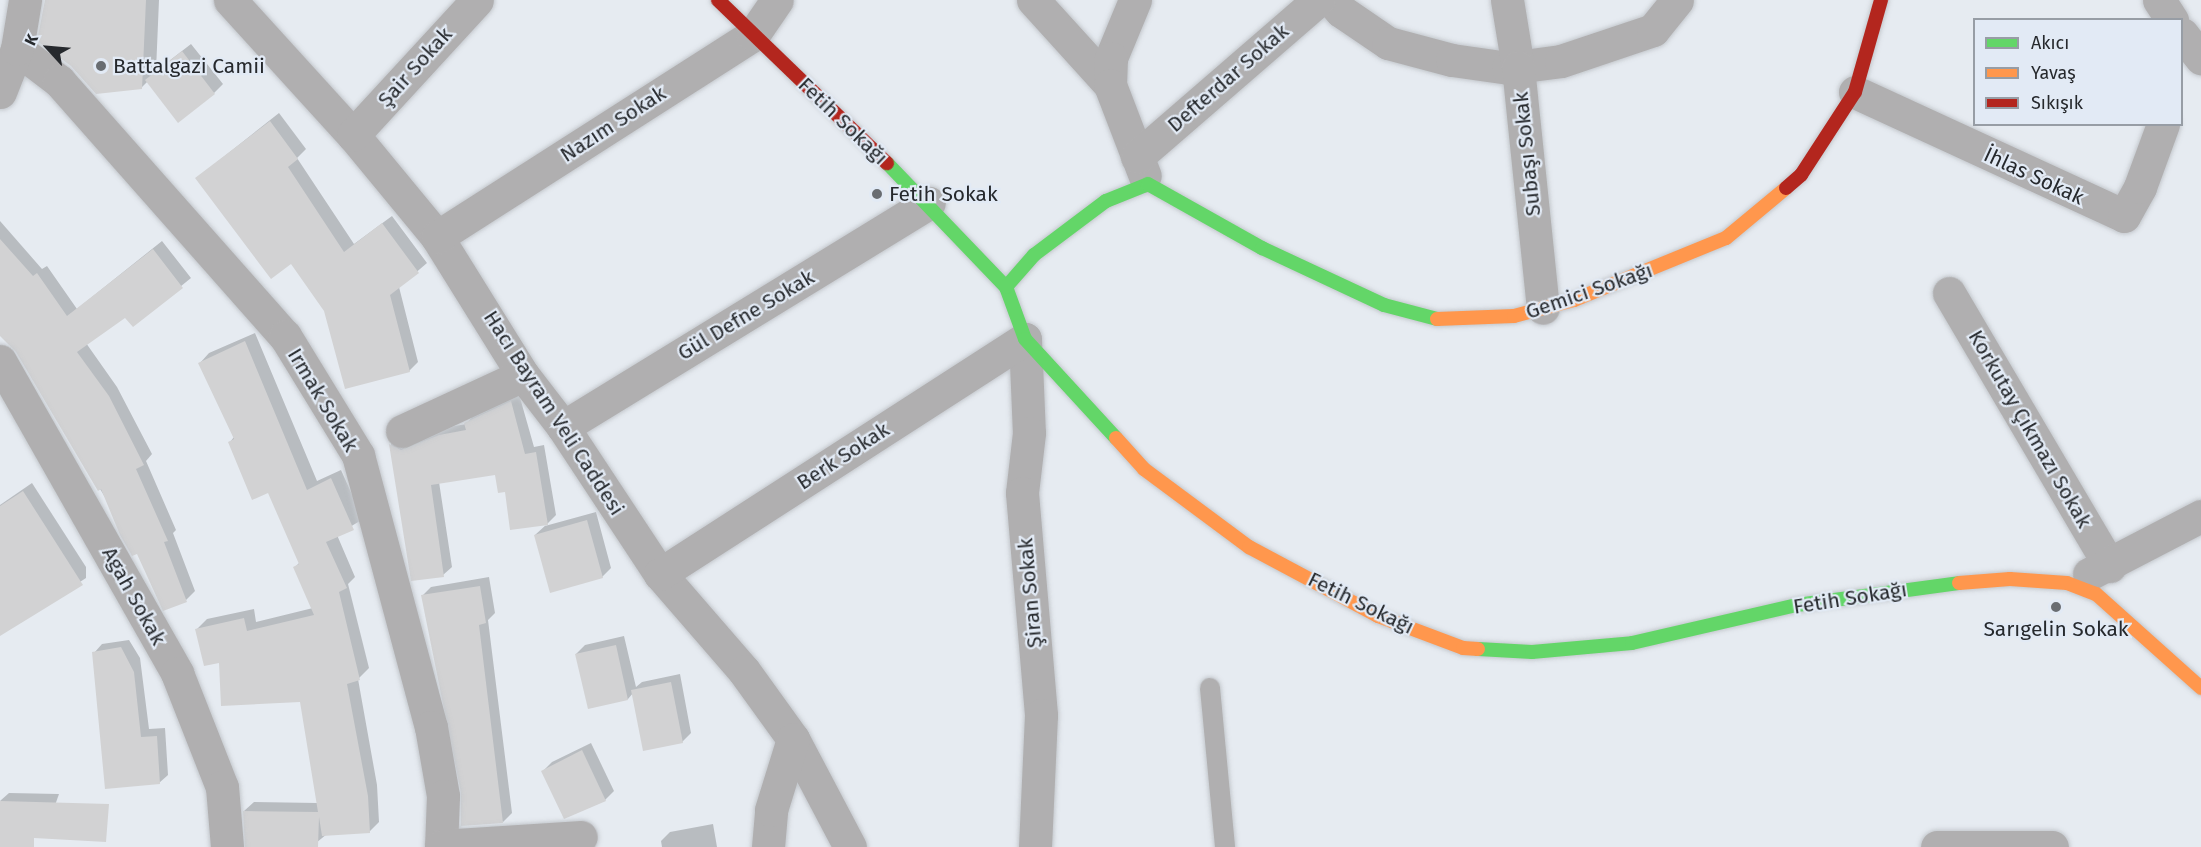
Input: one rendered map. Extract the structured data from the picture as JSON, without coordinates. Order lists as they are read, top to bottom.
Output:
{
  "streets": {
    "street": [
      "Şair Sokak",
      "Defterdar Sokak",
      "Fetih Sokağı",
      "Nazım Sokak",
      "Subaşı Sokak",
      "İhlas Sokak",
      "Gemici Sokağı",
      "Gül Defne Sokak",
      "Irmak Sokak",
      "Hacı Bayram Veli Caddesi",
      "Korkutay Çıkmazı Sokak",
      "Berk Sokak",
      "Şiran Sokak",
      "Agah Sokak"
    ]
  },
  "crossings": [
    ["Şair Sokak", "Hacı Bayram Veli Caddesi"],
    ["Defterdar Sokak", "Gemici Sokağı"],
    ["Fetih Sokağı", "Nazım Sokak"],
    ["Fetih Sokağı", "Gül Defne Sokak"],
    ["Fetih Sokağı", "Berk Sokak"],
    ["Fetih Sokağı", "Şiran Sokak"],
    ["Nazım Sokak", "Hacı Bayram Veli Caddesi"],
    ["Subaşı Sokak", "Gemici Sokağı"],
    ["İhlas Sokak", "Gemici Sokağı"],
    ["Gül Defne Sokak", "Hacı Bayram Veli Caddesi"],
    ["Hacı Bayram Veli Caddesi", "Berk Sokak"],
    ["Berk Sokak", "Şiran Sokak"]
  ],
  "places": ["Battalgazi Camii", "Fetih Sokak", "Sarıgelin Sokak"],
  "legend": ["Akıcı", "Yavaş", "Sıkışık"],
  "north": "top left"
}
